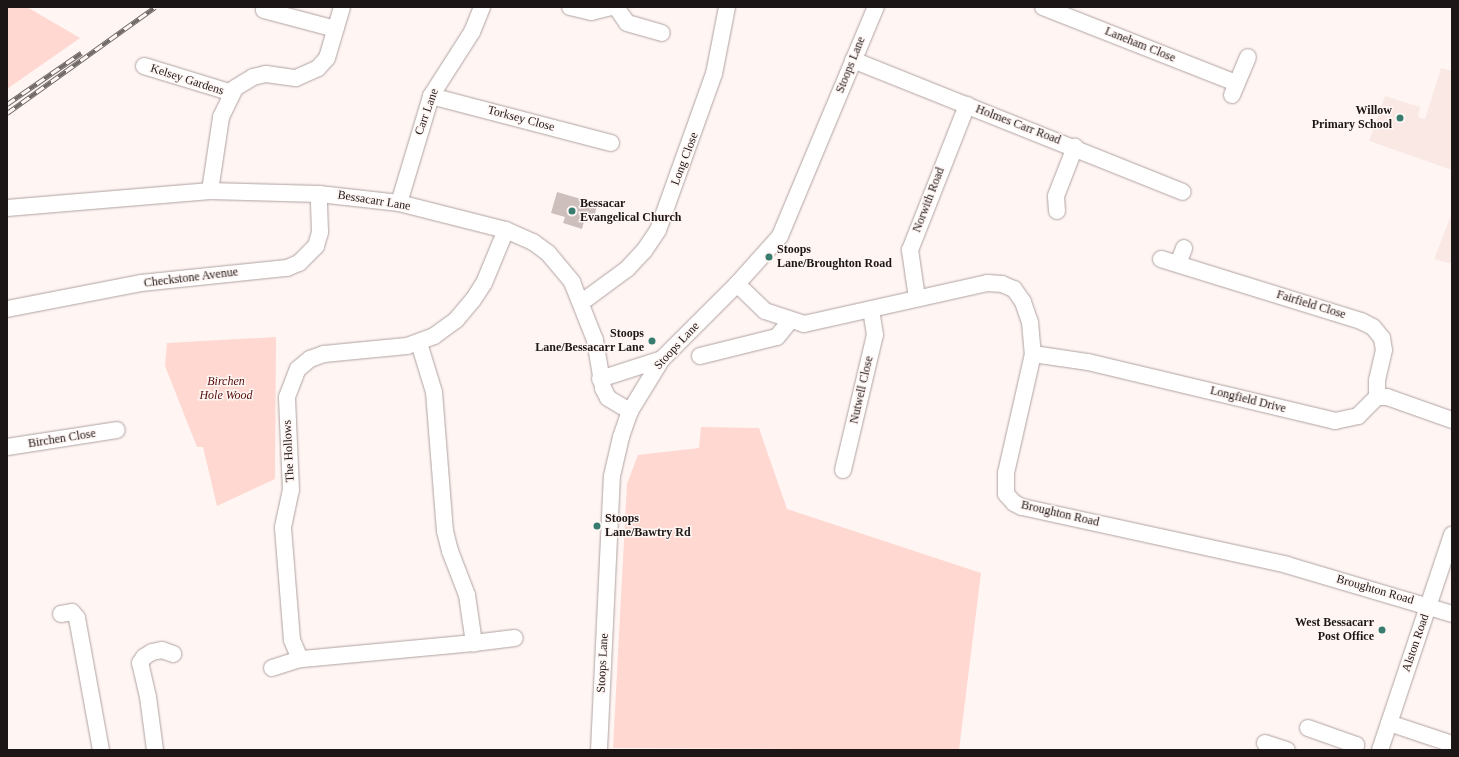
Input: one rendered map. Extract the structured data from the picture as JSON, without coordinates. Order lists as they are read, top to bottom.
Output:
{
  "streets": {
    "street": [
      "Laneham Close",
      "Stoops Lane",
      "Kelsey Gardens",
      "Carr Lane",
      "Torksey Close",
      "Holmes Carr Road",
      "Long Close",
      "Norwith Road",
      "Bessacarr Lane",
      "Checkstone Avenue",
      "Fairfield Close",
      "Nutwell Close",
      "Longfield Drive",
      "Birchen Close",
      "The Hollows",
      "Broughton Road",
      "Alston Road"
    ]
  },
  "crossings": [
    ["Stoops Lane", "Holmes Carr Road"],
    ["Stoops Lane", "Bessacarr Lane"],
    ["Stoops Lane", "Broughton Road"],
    ["Kelsey Gardens", "Bessacarr Lane"],
    ["Carr Lane", "Torksey Close"],
    ["Carr Lane", "Bessacarr Lane"],
    ["Holmes Carr Road", "Norwith Road"],
    ["Long Close", "Bessacarr Lane"],
    ["Norwith Road", "Broughton Road"],
    ["Bessacarr Lane", "Checkstone Avenue"],
    ["Bessacarr Lane", "The Hollows"],
    ["Fairfield Close", "Longfield Drive"],
    ["Nutwell Close", "Broughton Road"],
    ["Longfield Drive", "Broughton Road"],
    ["Broughton Road", "Alston Road"]
  ],
  "parks": ["Birchen Hole Wood"],
  "places": [
    "Willow Primary School",
    "Bessacar Evangelical Church",
    "Stoops Lane/Broughton Road",
    "Stoops Lane/Bessacarr Lane",
    "Stoops Lane/Bawtry Rd",
    "West Bessacarr Post Office"
  ]
}
